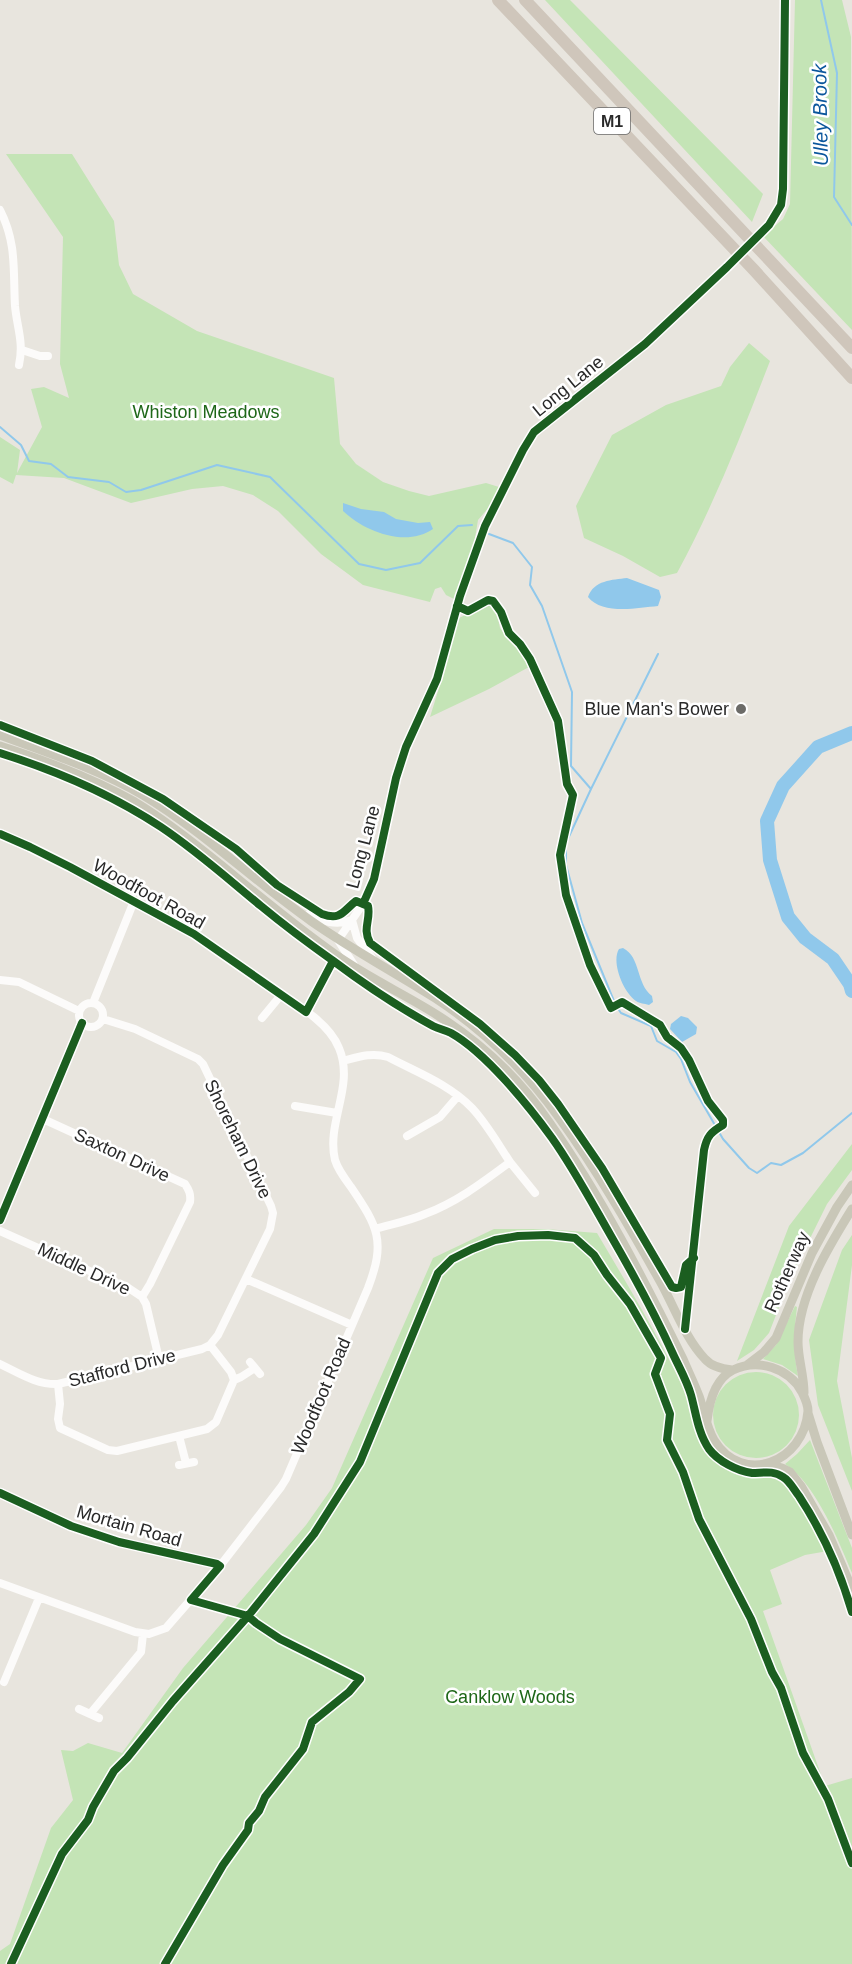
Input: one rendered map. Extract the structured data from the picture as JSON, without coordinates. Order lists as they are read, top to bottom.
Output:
{
  "streets": {
    "highway": ["M1"],
    "main road": ["Rotherway"],
    "street": [
      "Long Lane",
      "Woodfoot Road",
      "Shoreham Drive",
      "Saxton Drive",
      "Middle Drive",
      "Stafford Drive",
      "Mortain Road"
    ]
  },
  "crossings": [
    ["Woodfoot Road", "Mortain Road"],
    ["Shoreham Drive", "Stafford Drive"],
    ["Saxton Drive", "Middle Drive"],
    ["Middle Drive", "Stafford Drive"]
  ],
  "water": ["Ulley Brook"],
  "parks": ["Whiston Meadows", "Canklow Woods"],
  "places": ["Blue Man's Bower"]
}
